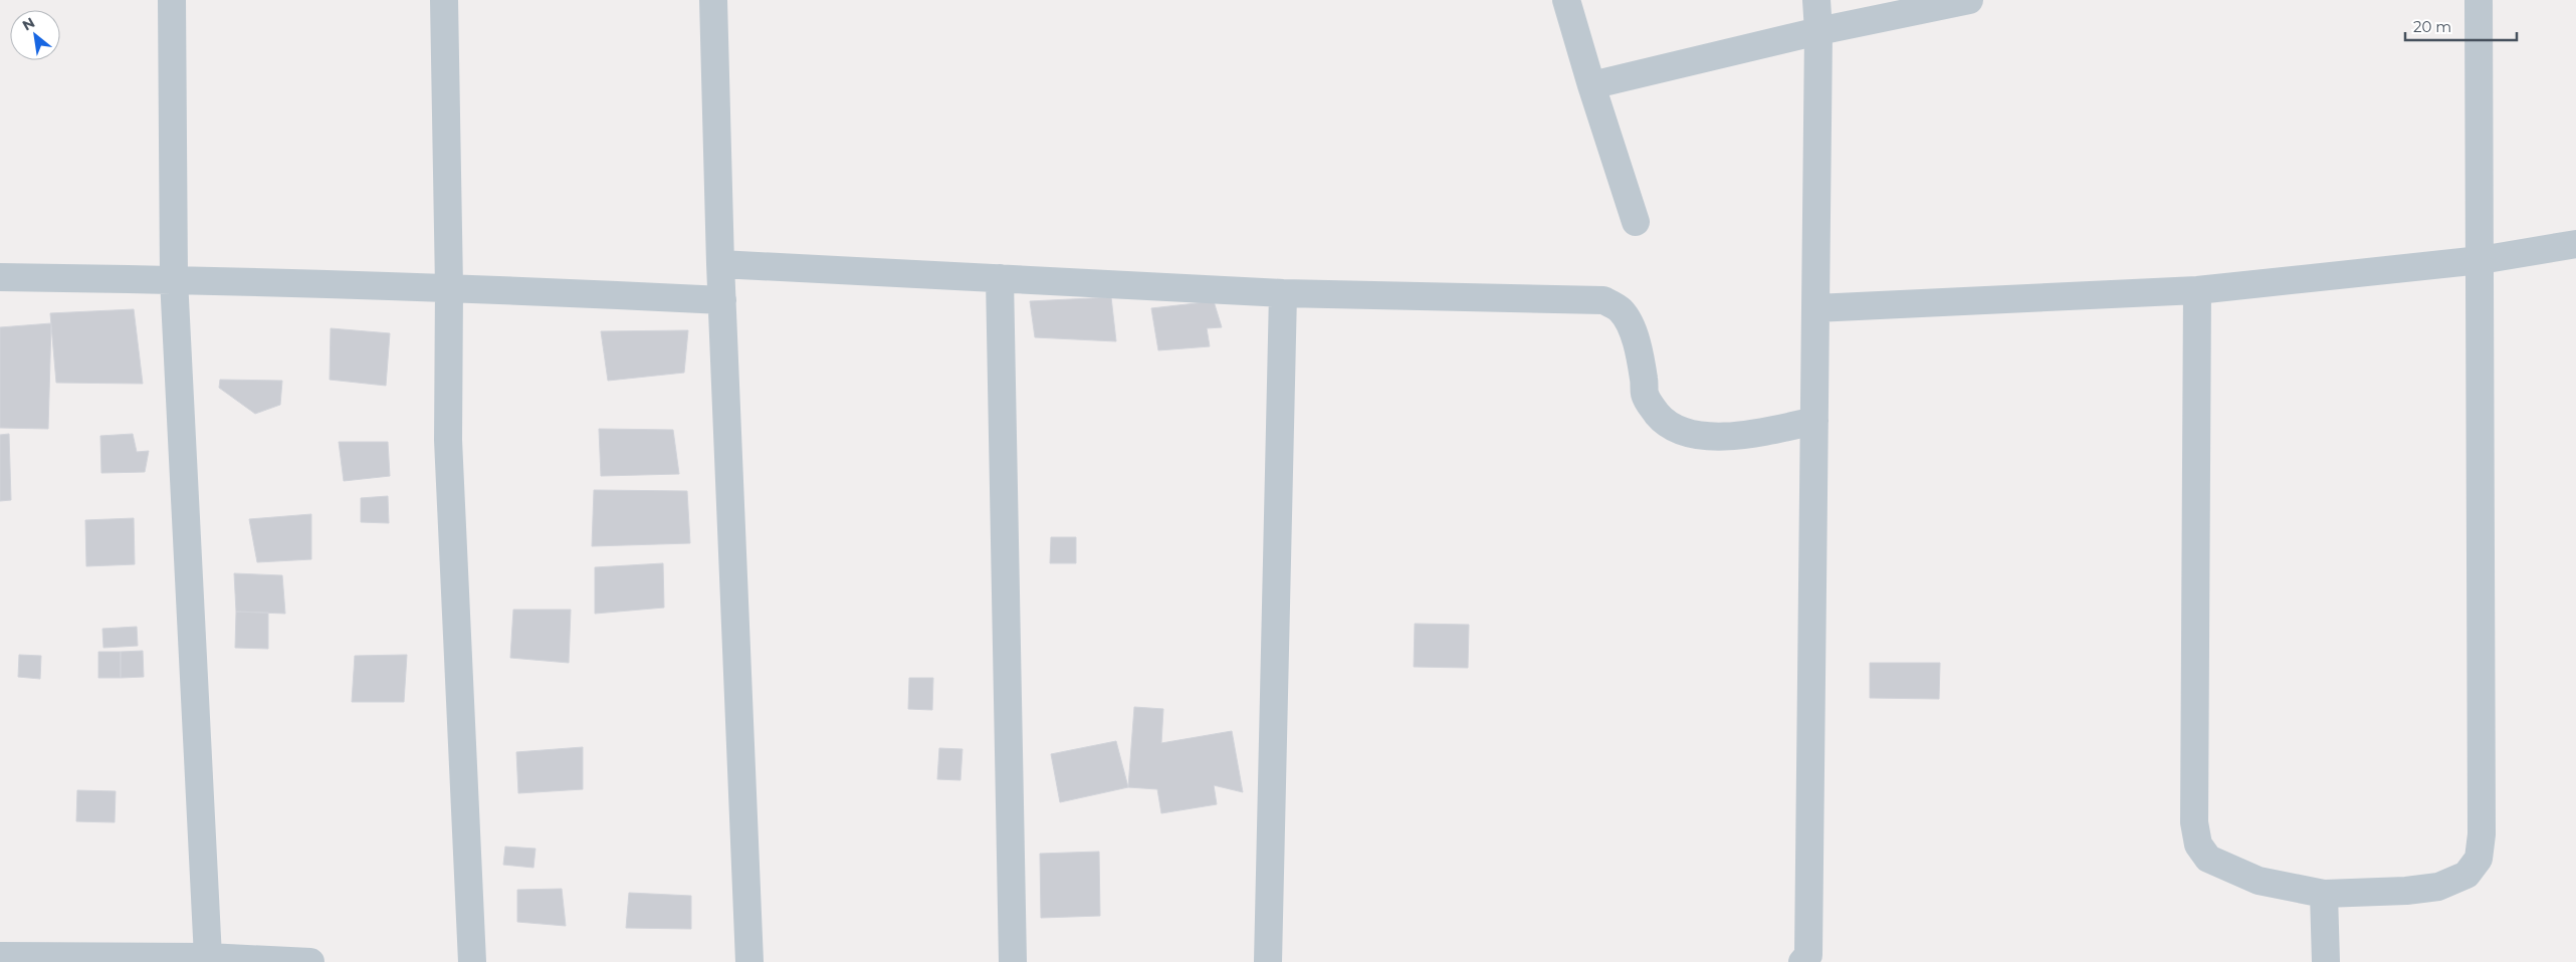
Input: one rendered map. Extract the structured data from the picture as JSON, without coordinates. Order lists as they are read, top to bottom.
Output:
{
  "scale_bar": "20 m",
  "north": "top left"
}
